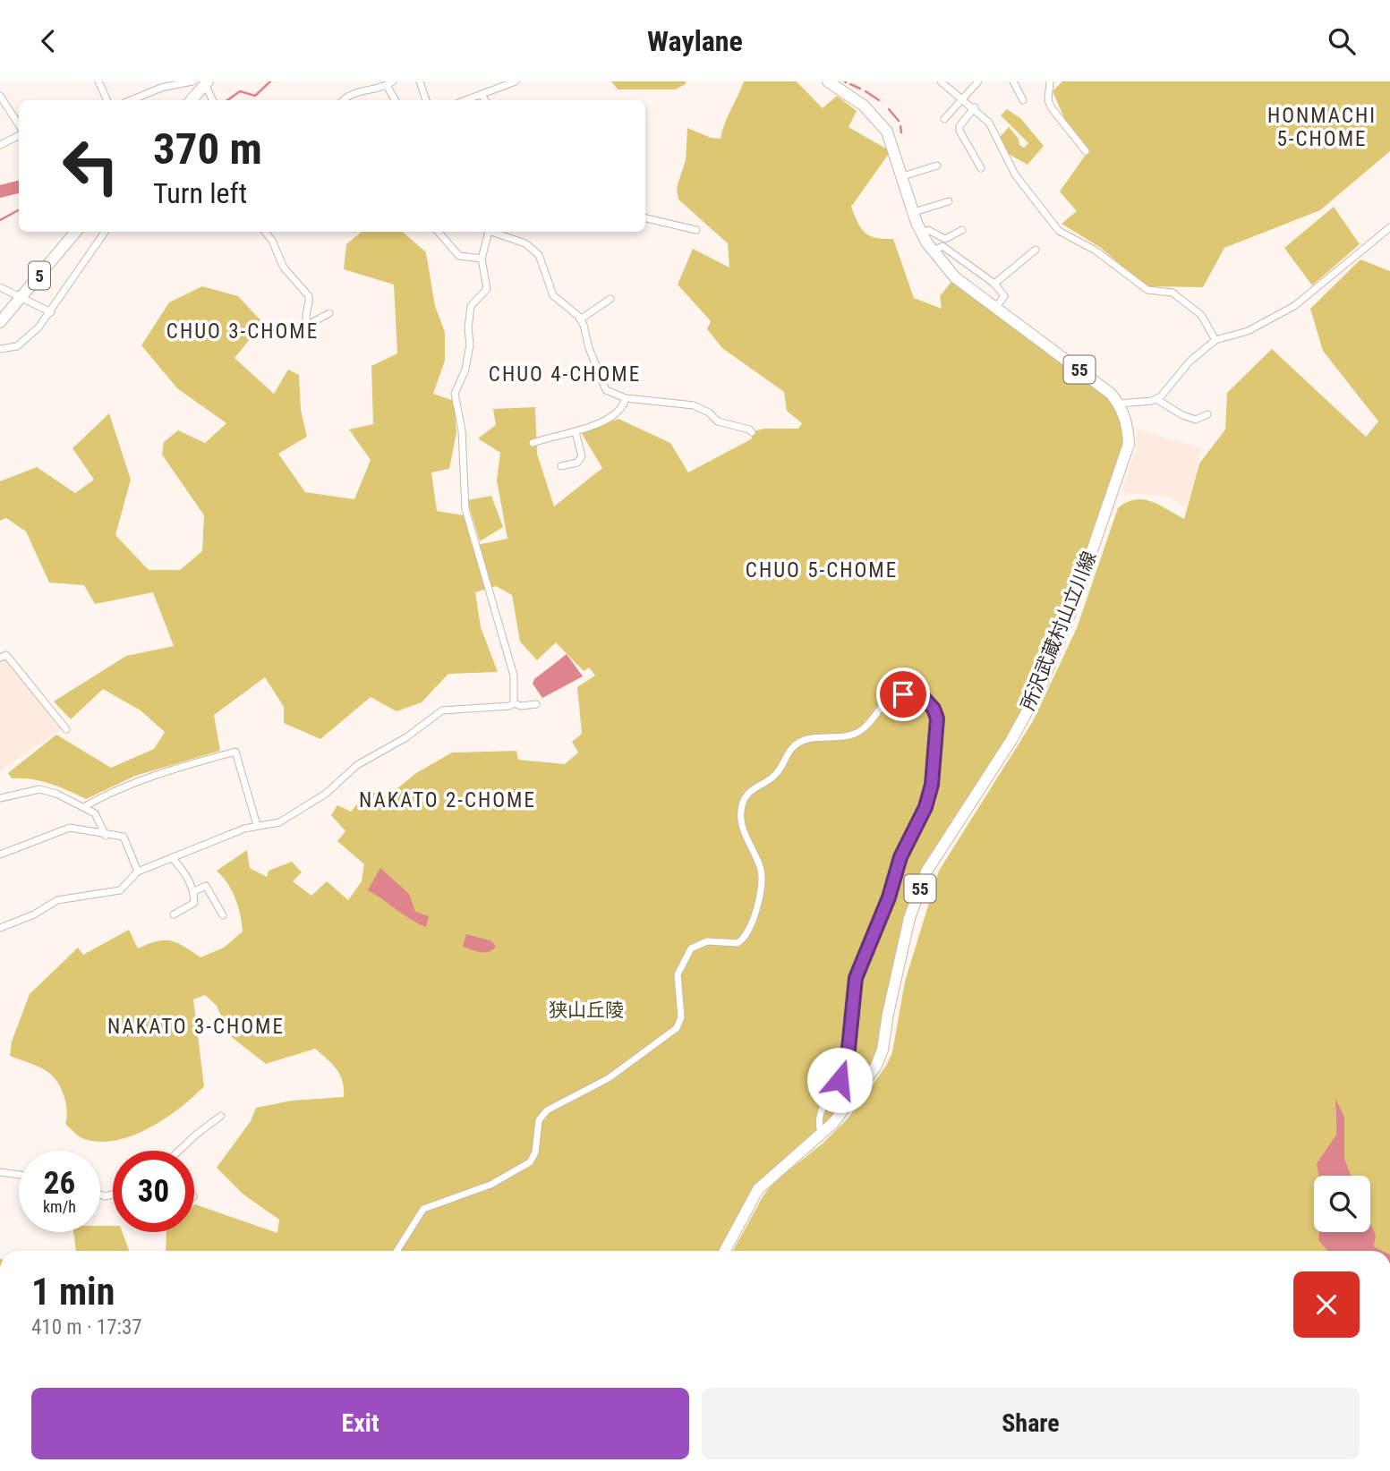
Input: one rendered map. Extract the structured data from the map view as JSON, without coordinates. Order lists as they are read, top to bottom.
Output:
{
  "streets": {
    "main road": ["5", "55", "所沢武蔵村山立川線"]
  },
  "districts": [
    "HONMACHI 5-CHOME",
    "CHUO 3-CHOME",
    "CHUO 4-CHOME",
    "CHUO 5-CHOME",
    "NAKATO 2-CHOME",
    "NAKATO 3-CHOME"
  ],
  "parks": ["狭山丘陵"],
  "page": {
    "header": "Waylane",
    "turn": ["370 m", "Turn left"],
    "speed": "26 km/h",
    "limit": "30",
    "heading": ["1 min", "410 m · 17:37"],
    "buttons": ["Exit", "Share"]
  }
}
